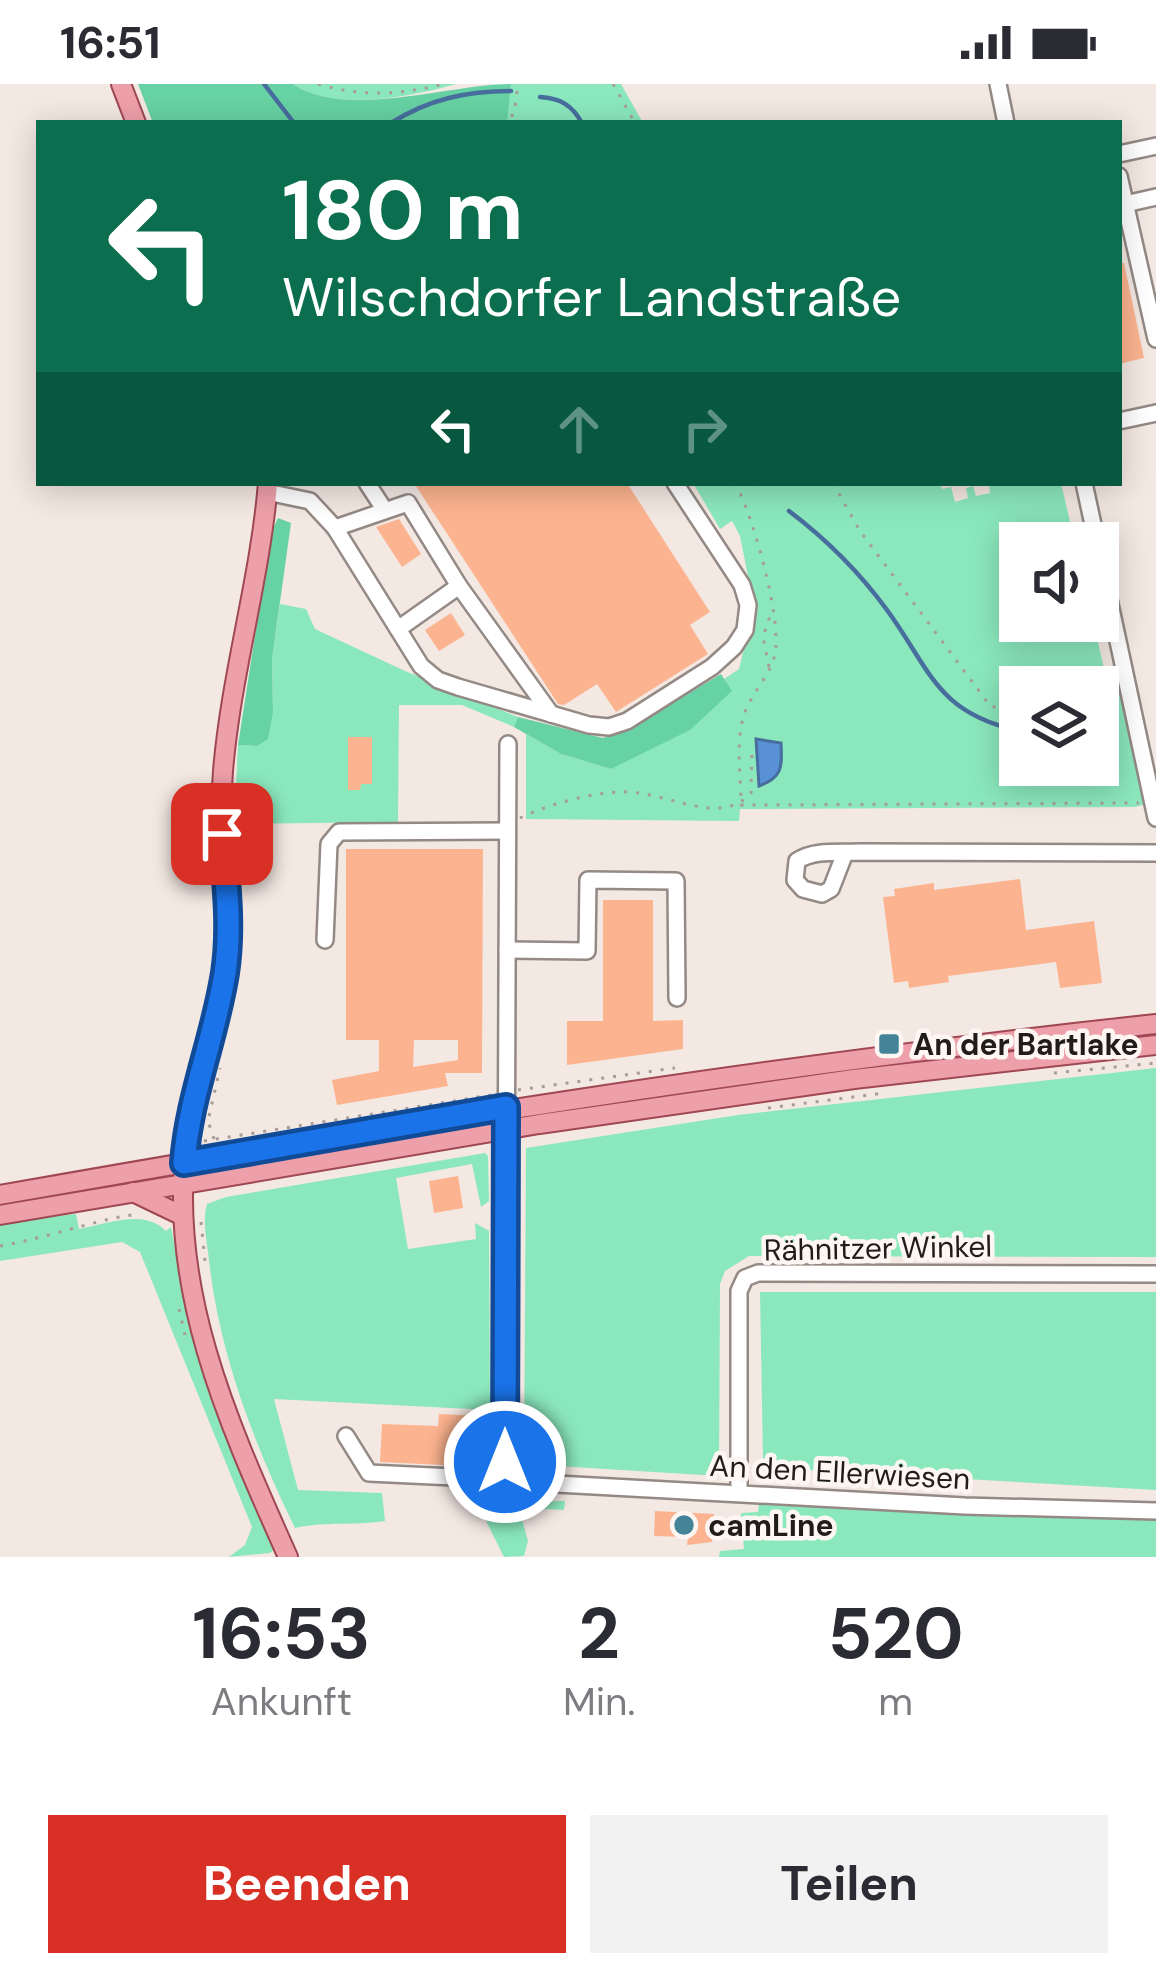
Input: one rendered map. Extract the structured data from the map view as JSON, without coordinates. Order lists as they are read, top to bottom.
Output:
{
  "streets": {
    "street": ["Rähnitzer Winkel", "An den Ellerwiesen"]
  },
  "crossings": [
    ["Rähnitzer Winkel", "An den Ellerwiesen"]
  ],
  "places": {
    "transit": ["An der Bartlake"],
    "other": ["camLine"]
  },
  "page": {
    "status": "16:51",
    "turn": ["180 m", "Wilschdorfer Landstraße"],
    "eta": [
      "16:53",
      "Ankunft",
      "2",
      "Min.",
      "520",
      "m"
    ],
    "buttons": ["Beenden", "Teilen"]
  }
}
